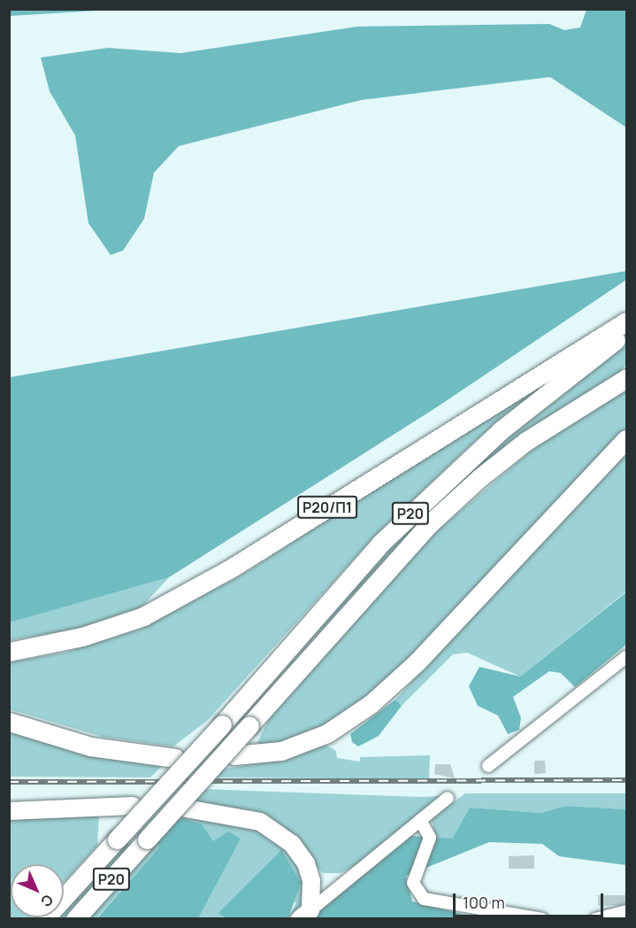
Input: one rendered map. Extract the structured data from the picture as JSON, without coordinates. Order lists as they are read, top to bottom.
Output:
{
  "streets": {
    "main road": ["Р20/П1", "Р20"]
  },
  "scale_bar": "100 m",
  "north": "bottom right"
}
